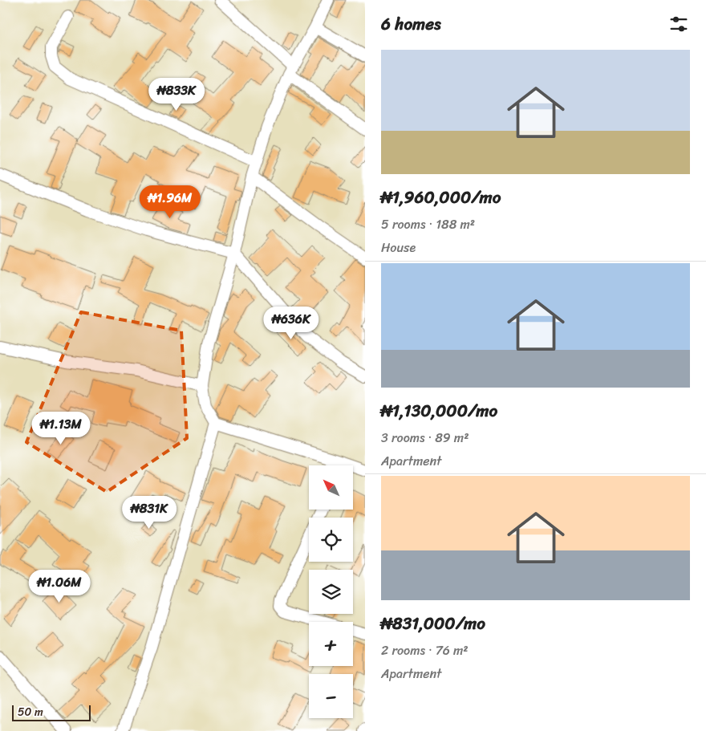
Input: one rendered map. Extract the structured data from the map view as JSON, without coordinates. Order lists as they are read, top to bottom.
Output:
{
  "scale_bar": "50 m",
  "north": "top left",
  "page": {
    "heading": "6 homes",
    "list": [
      {
        "name": "₦1,960,000/mo",
        "note": "5 rooms · 188 m² · House"
      },
      {
        "name": "₦1,130,000/mo",
        "note": "3 rooms · 89 m² · Apartment"
      },
      {
        "name": "₦831,000/mo",
        "note": "2 rooms · 76 m² · Apartment"
      }
    ],
    "price": [
      "₦833K",
      "₦1.96M",
      "₦636K",
      "₦1.13M",
      "₦831K",
      "₦1.06M"
    ],
    "map_buttons": ["+", "−"],
    "scale": "50 m"
  }
}
